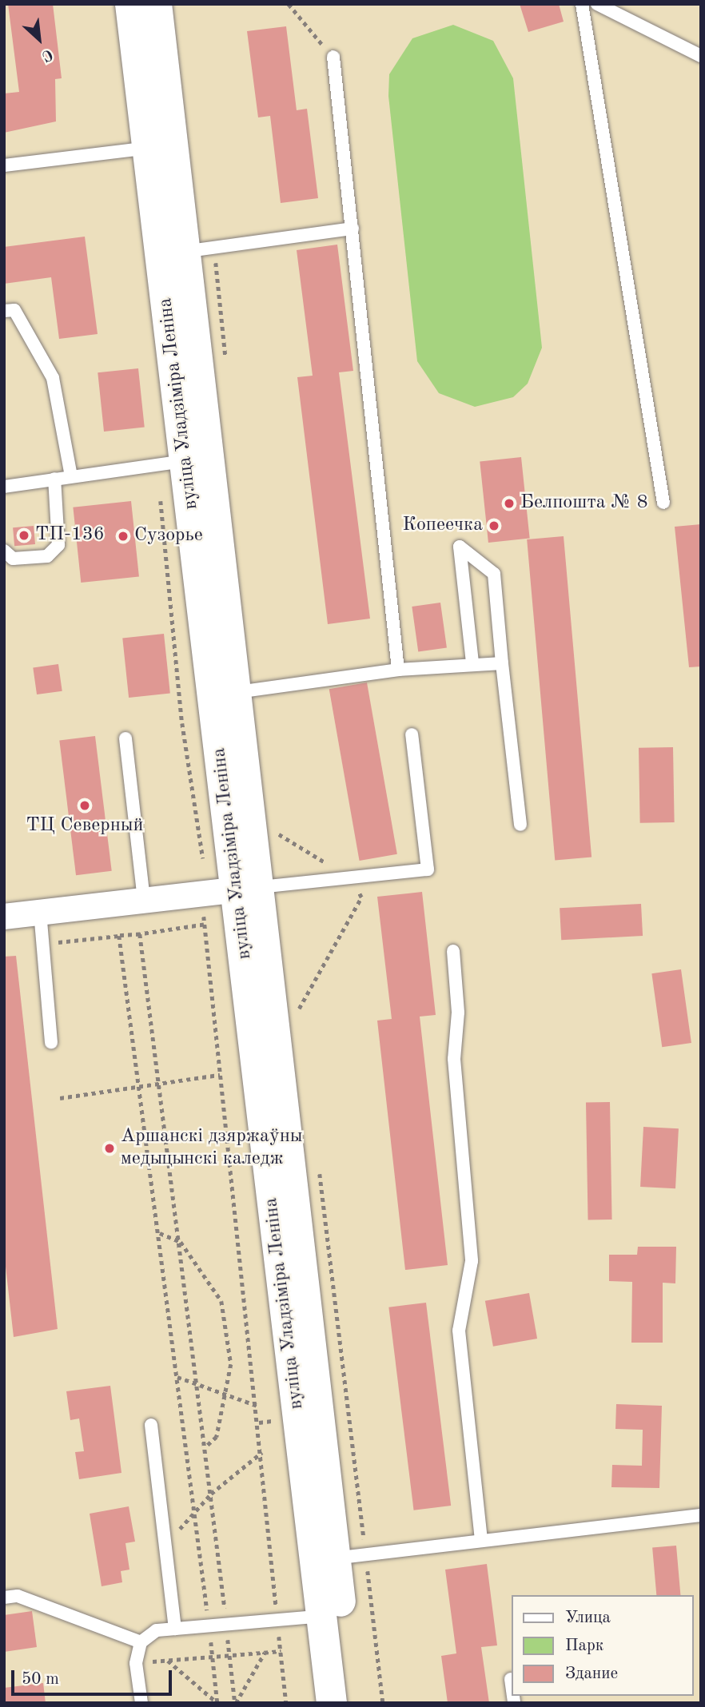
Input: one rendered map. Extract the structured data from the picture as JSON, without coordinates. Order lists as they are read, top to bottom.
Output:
{
  "streets": {
    "main road": ["вуліца Уладзіміра Леніна"]
  },
  "places": [
    "Белпошта № 8",
    "Копеечка",
    "ТП-136",
    "Сузорье",
    "ТЦ Северный",
    "Аршанскі дзяржаўны медыцынскі каледж"
  ],
  "legend": ["Улица", "Парк", "Здание"],
  "scale_bar": "50 m",
  "north": "bottom right"
}
